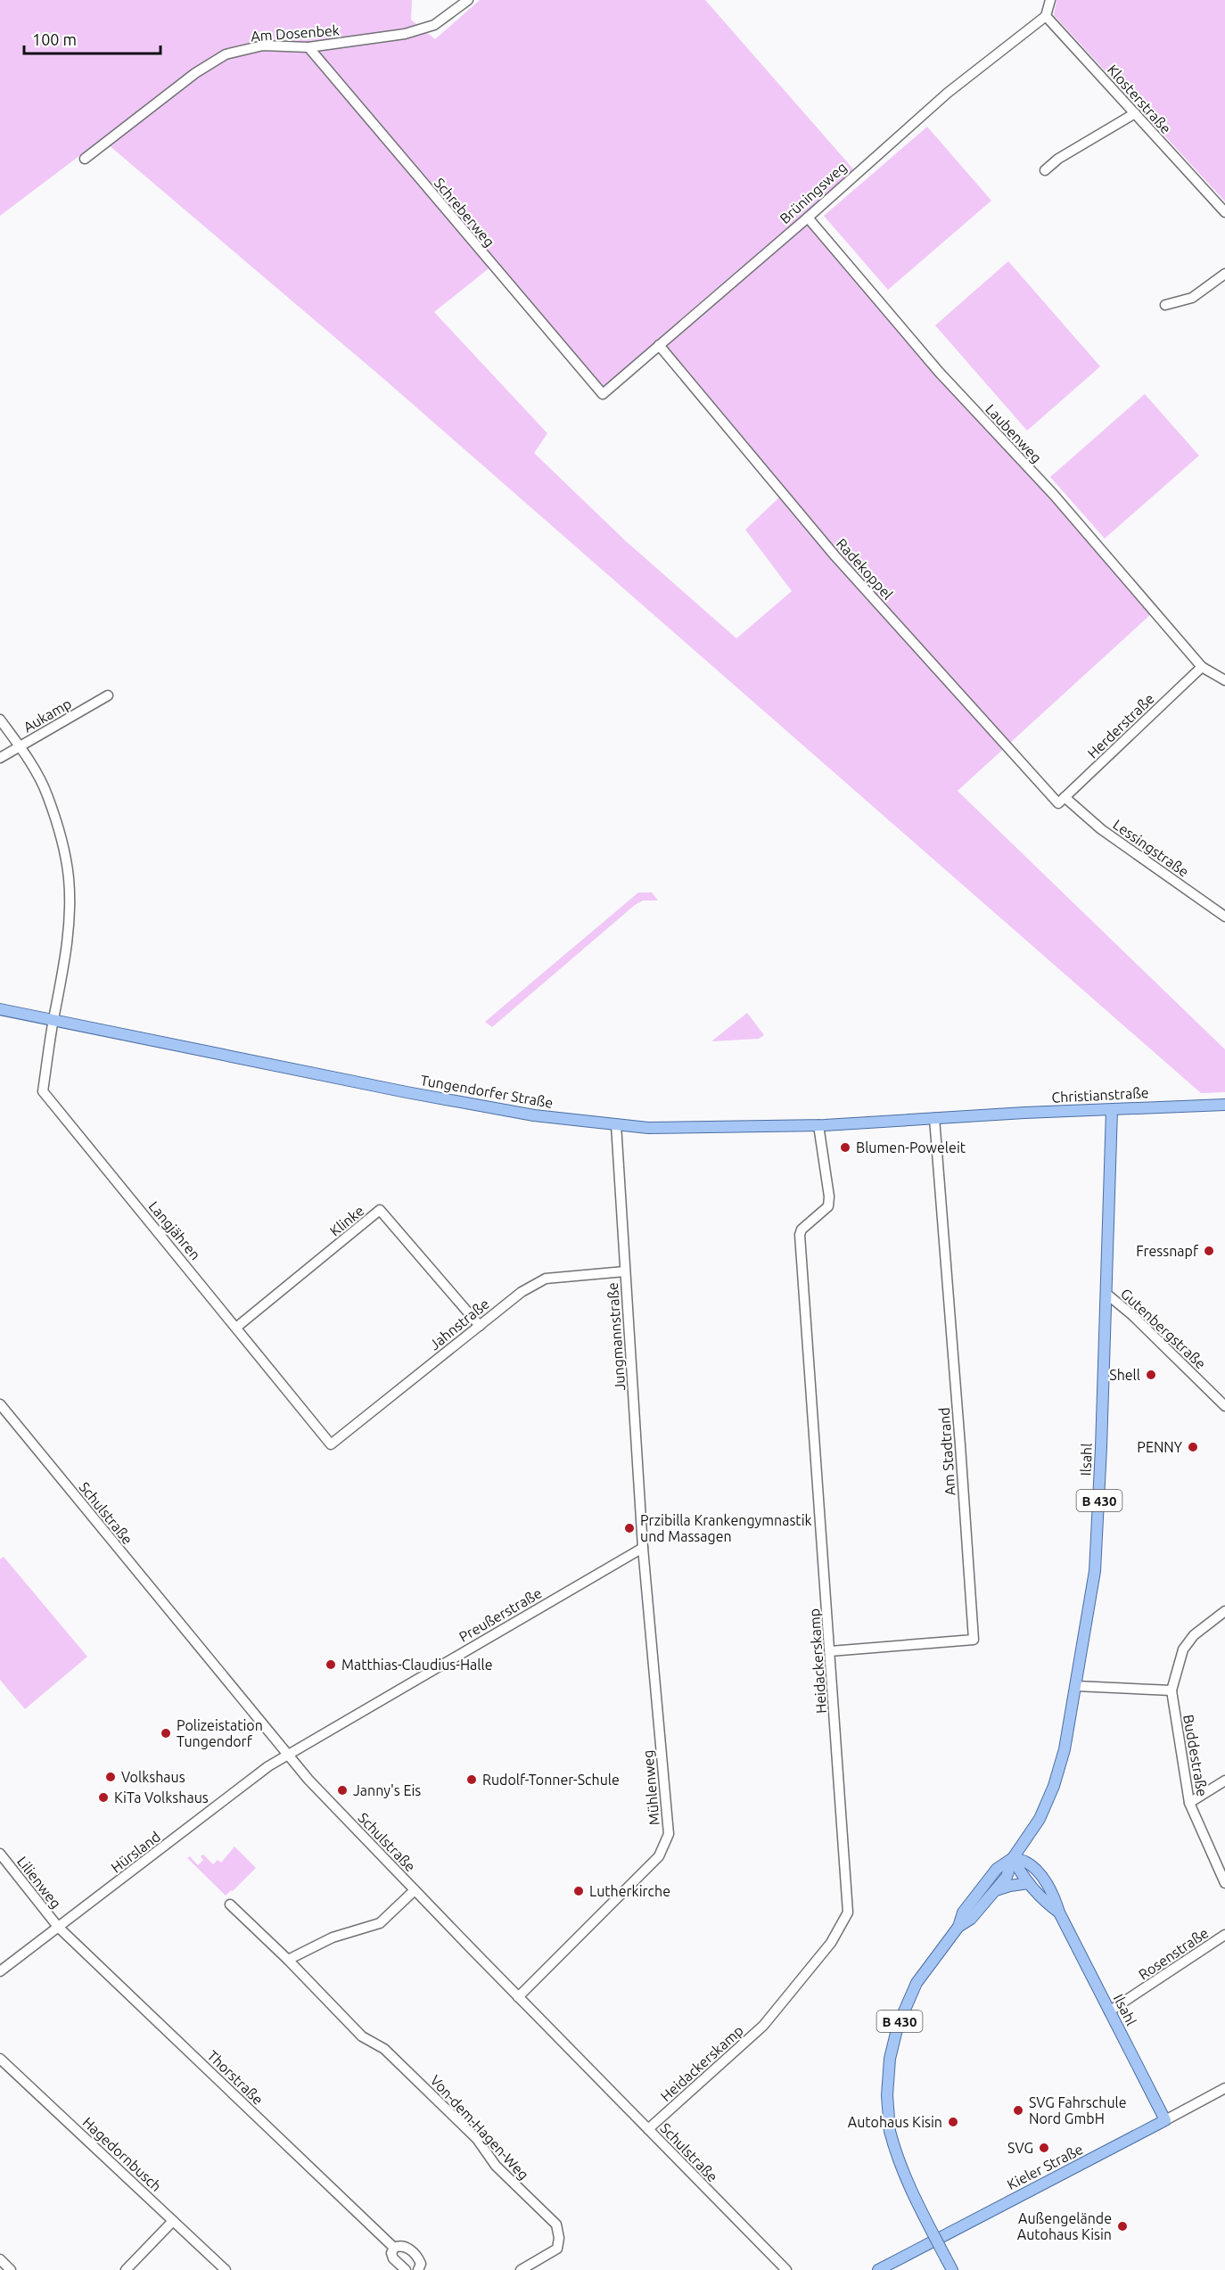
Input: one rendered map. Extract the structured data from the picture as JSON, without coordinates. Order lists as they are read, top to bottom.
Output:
{
  "streets": {
    "main road": [
      "Tungendorfer Straße",
      "Christianstraße",
      "Ilsahl",
      "B 430",
      "Kieler Straße"
    ],
    "street": [
      "Am Dosenbek",
      "Klosterstraße",
      "Brüningsweg",
      "Schreberweg",
      "Laubenweg",
      "Radekoppel",
      "Aukamp",
      "Herderstraße",
      "Lessingstraße",
      "Klinke",
      "Langjähren",
      "Jahnstraße",
      "Gutenbergstraße",
      "Jungmannstraße",
      "Am Stadtrand",
      "Schulstraße",
      "Preußerstraße",
      "Heidackerskamp",
      "Buddestraße",
      "Mühlenweg",
      "Hürsland",
      "Lilienweg",
      "Rosenstraße",
      "Thorstraße",
      "Von-dem-Hagen-Weg",
      "Hagedornbusch"
    ]
  },
  "crossings": [
    ["Am Dosenbek", "Schreberweg"],
    ["Klosterstraße", "Brüningsweg"],
    ["Brüningsweg", "Schreberweg"],
    ["Brüningsweg", "Laubenweg"],
    ["Brüningsweg", "Radekoppel"],
    ["Laubenweg", "Herderstraße"],
    ["Radekoppel", "Herderstraße"],
    ["Radekoppel", "Lessingstraße"],
    ["Aukamp", "Langjähren"],
    ["Herderstraße", "Lessingstraße"],
    ["Tungendorfer Straße", "Christianstraße"],
    ["Tungendorfer Straße", "Langjähren"],
    ["Tungendorfer Straße", "Jungmannstraße"],
    ["Tungendorfer Straße", "Am Stadtrand"],
    ["Tungendorfer Straße", "Heidackerskamp"],
    ["Christianstraße", "Ilsahl"],
    ["Klinke", "Langjähren"],
    ["Klinke", "Jahnstraße"],
    ["Langjähren", "Jahnstraße"],
    ["Jahnstraße", "Jungmannstraße"],
    ["Gutenbergstraße", "Ilsahl"],
    ["Jungmannstraße", "Preußerstraße"],
    ["Jungmannstraße", "Mühlenweg"],
    ["Am Stadtrand", "Heidackerskamp"],
    ["Ilsahl", "B 430"],
    ["Ilsahl", "Rosenstraße"],
    ["Ilsahl", "Kieler Straße"],
    ["Schulstraße", "Preußerstraße"],
    ["Schulstraße", "Heidackerskamp"],
    ["Schulstraße", "Mühlenweg"],
    ["Schulstraße", "Hürsland"],
    ["Preußerstraße", "Mühlenweg"],
    ["Preußerstraße", "Hürsland"],
    ["Hürsland", "Lilienweg"],
    ["Hürsland", "Thorstraße"],
    ["Lilienweg", "Thorstraße"]
  ],
  "places": [
    "Blumen-Poweleit",
    "Fressnapf",
    "Shell",
    "PENNY",
    "Przibilla Krankengymnastik und Massagen",
    "Matthias-Claudius-Halle",
    "Polizeistation Tungendorf",
    "Volkshaus",
    "Rudolf-Tonner-Schule",
    "Janny's Eis",
    "KiTa Volkshaus",
    "Lutherkirche",
    "SVG Fahrschule Nord GmbH",
    "Autohaus Kisin",
    "SVG",
    "Außengelände Autohaus Kisin"
  ],
  "scale_bar": "100 m"
}
